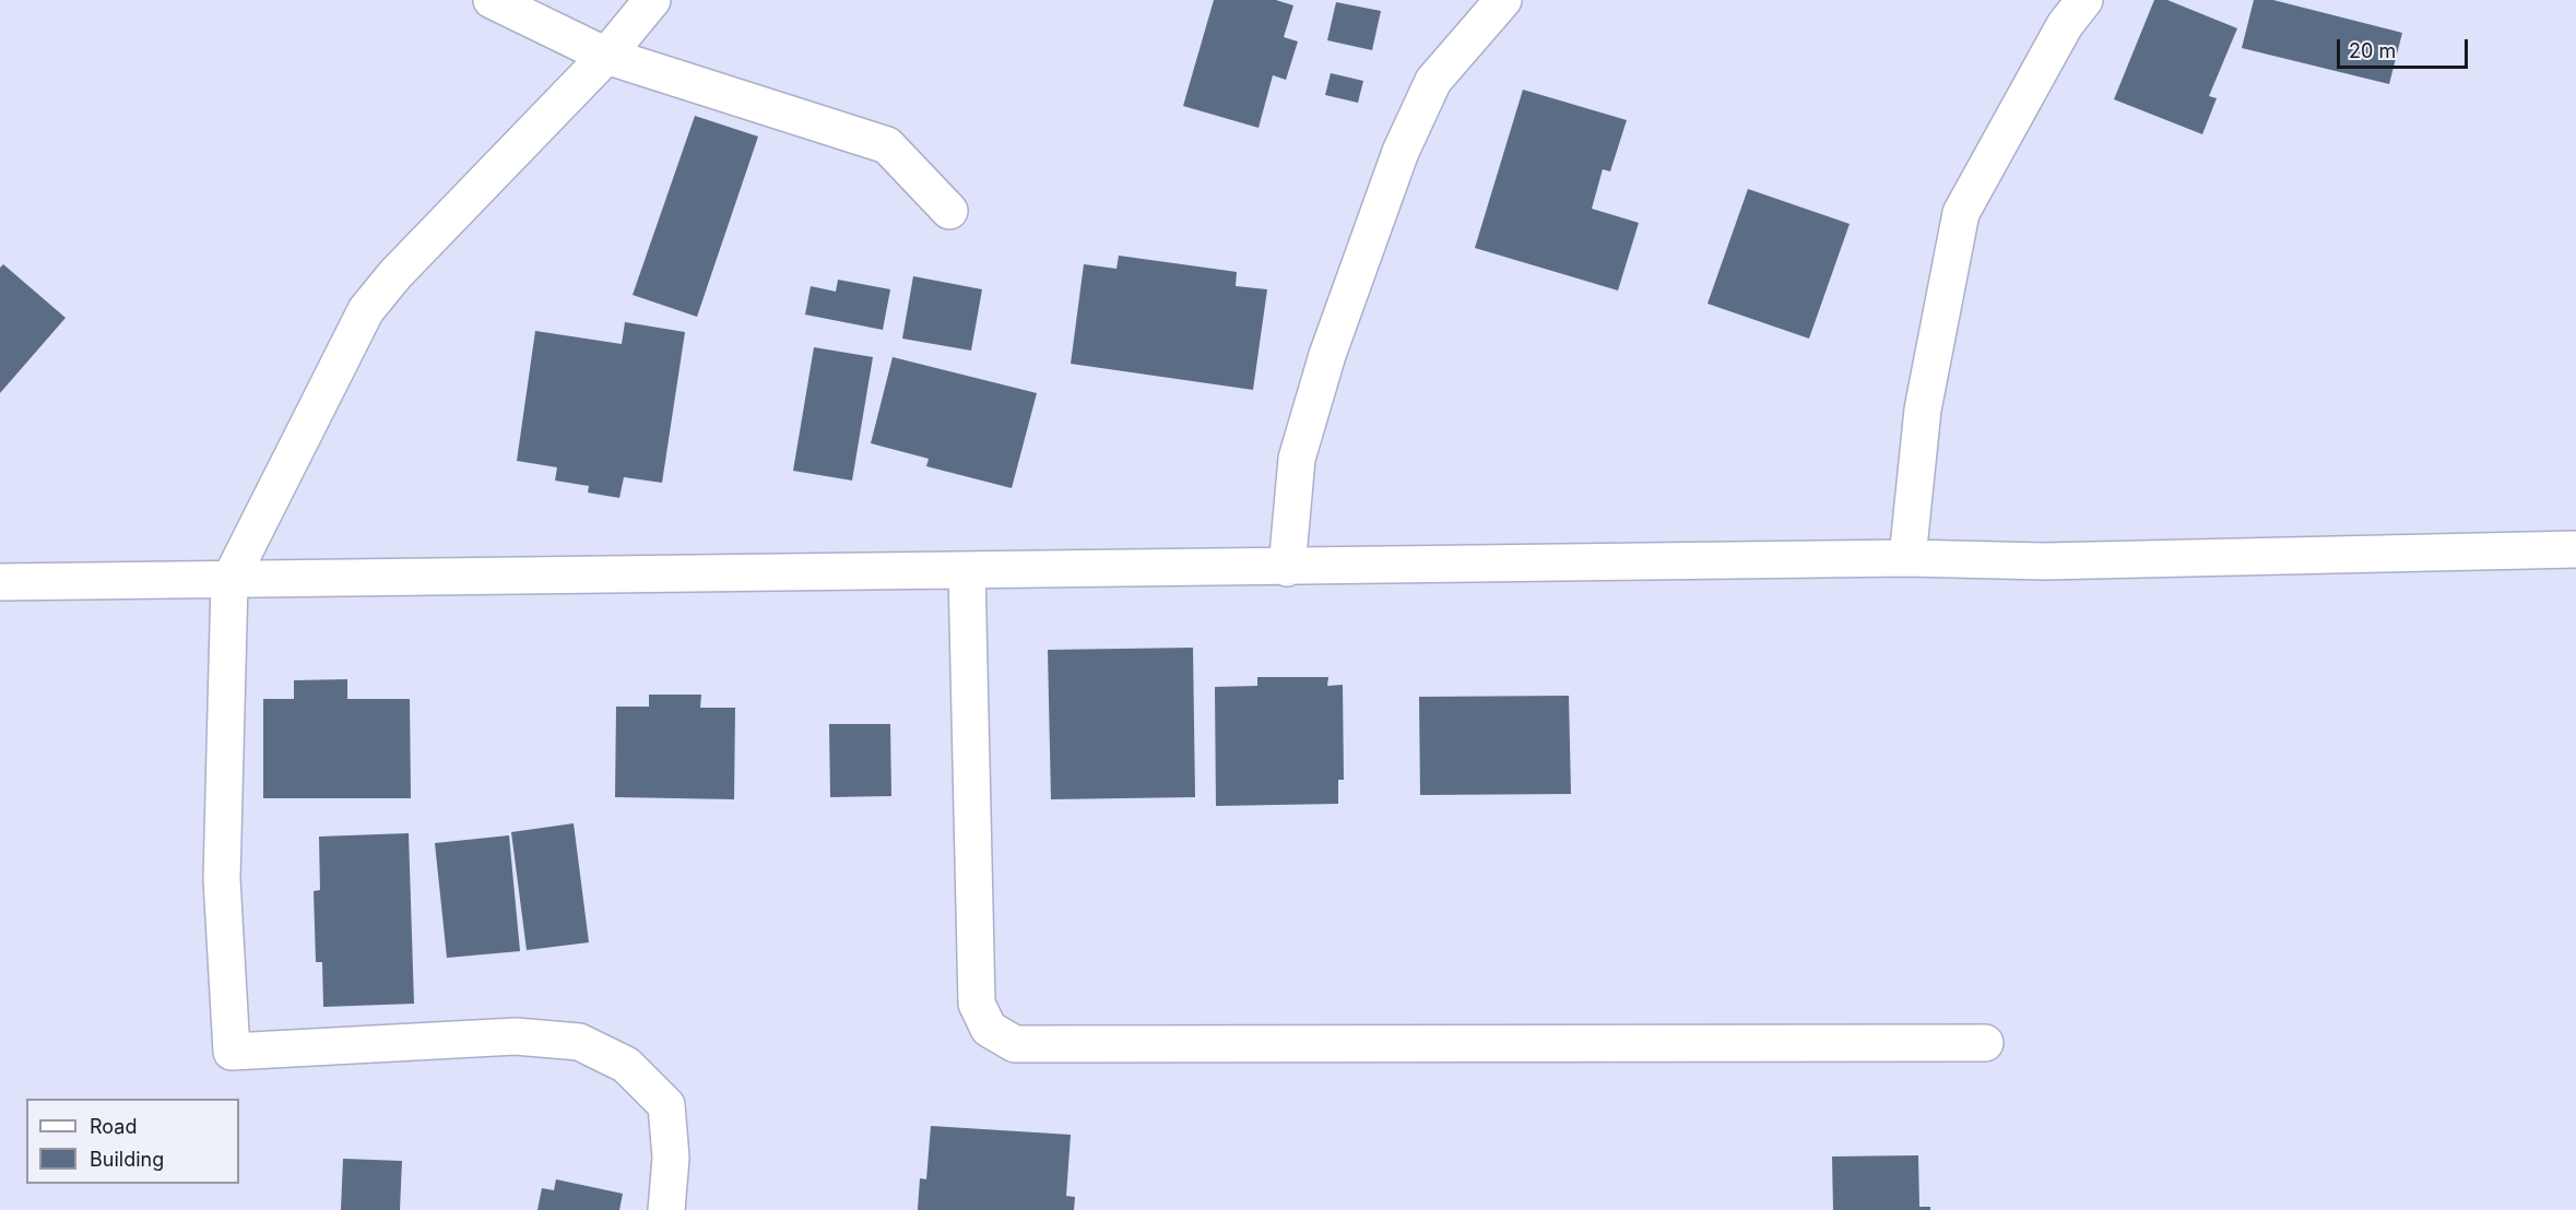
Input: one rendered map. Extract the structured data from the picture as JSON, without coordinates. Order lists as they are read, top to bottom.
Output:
{
  "legend": ["Road", "Building"],
  "scale_bar": "20 m"
}
